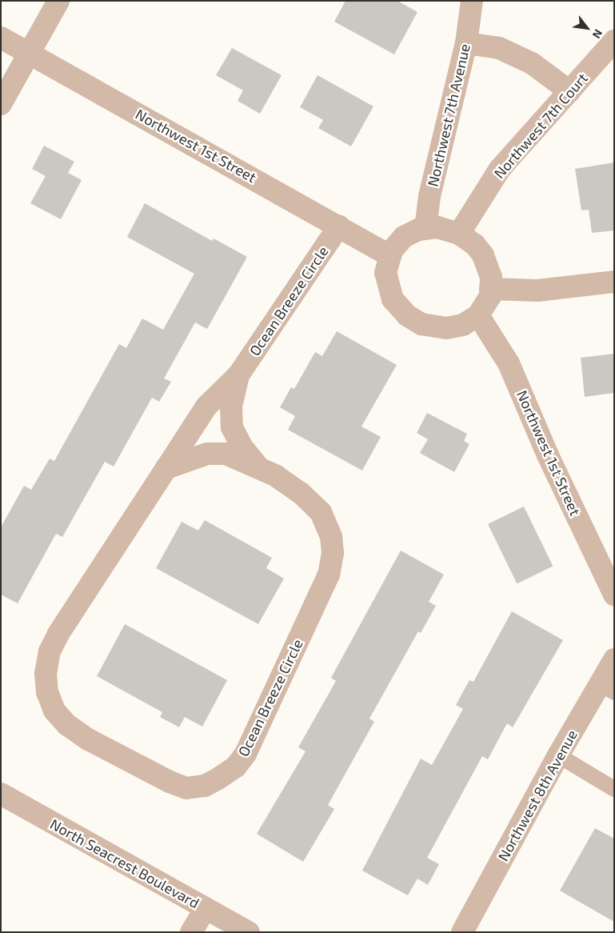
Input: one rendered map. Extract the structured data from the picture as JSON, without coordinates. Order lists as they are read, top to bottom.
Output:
{
  "streets": {
    "street": [
      "Northwest 7th Avenue",
      "Northwest 7th Court",
      "Northwest 1st Street",
      "Ocean Breeze Circle",
      "Northwest 8th Avenue",
      "North Seacrest Boulevard"
    ]
  },
  "crossings": [
    ["Northwest 7th Avenue", "Northwest 7th Court"],
    ["Northwest 7th Avenue", "Northwest 1st Street"],
    ["Northwest 7th Court", "Northwest 1st Street"],
    ["Northwest 1st Street", "Ocean Breeze Circle"]
  ],
  "north": "bottom right"
}
